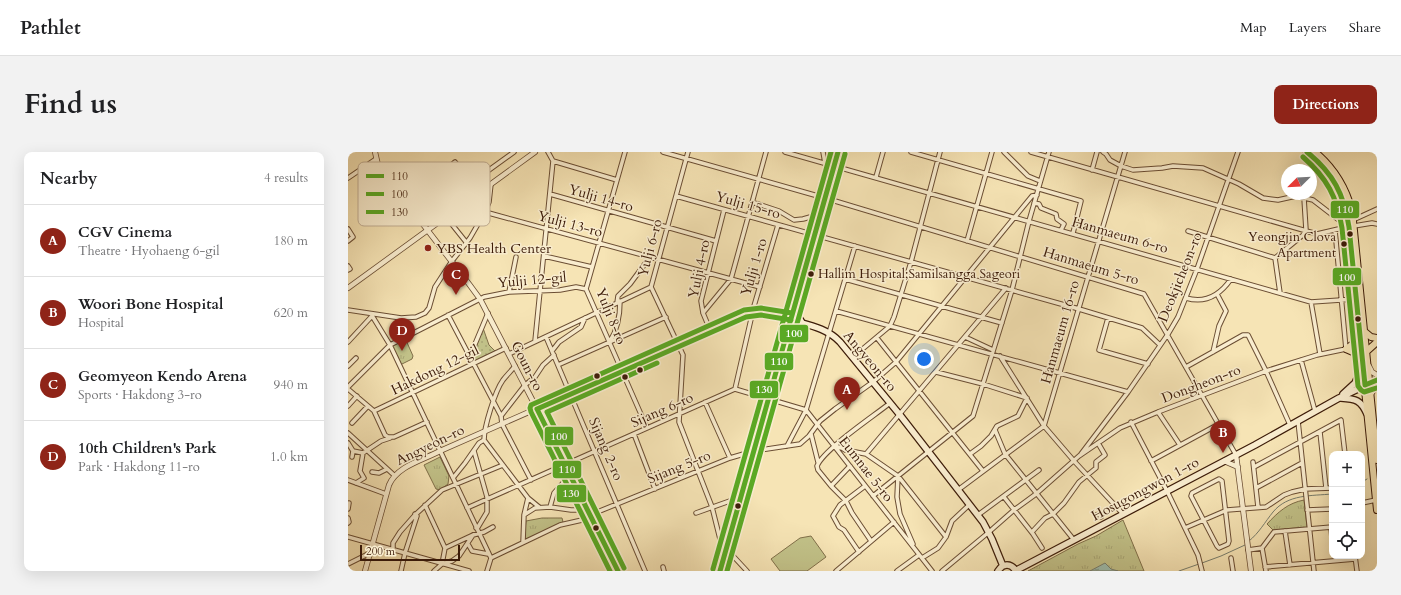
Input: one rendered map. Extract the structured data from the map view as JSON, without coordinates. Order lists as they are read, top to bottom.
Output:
{
  "streets": {
    "main road": ["Angyeon-ro", "Hosugongwon 1-ro"],
    "street": [
      "Yulji 14-ro",
      "Yulji 15-ro",
      "Yulji 13-ro",
      "Hanmaeum 6-ro",
      "Yulji 6-ro",
      "Hanmaeum 5-ro",
      "Yulji 1-ro",
      "Yulji 4-ro",
      "Deokjicheon-ro",
      "Yulji 12-gil",
      "Yulji 8-ro",
      "Hanmaeum 16-ro",
      "Goun-ro",
      "Hakdong 12-gil",
      "Dongheon-ro",
      "Sijang 6-ro",
      "Sijang 2-ro",
      "Sijang 5-ro",
      "Eumnae 5-ro"
    ]
  },
  "crossings": [
    ["Yulji 14-ro", "Yulji 6-ro"],
    ["Yulji 14-ro", "Yulji 4-ro"],
    ["Yulji 14-ro", "Yulji 8-ro"],
    ["Yulji 15-ro", "Yulji 6-ro"],
    ["Yulji 15-ro", "Yulji 1-ro"],
    ["Yulji 15-ro", "Yulji 4-ro"],
    ["Yulji 15-ro", "Deokjicheon-ro"],
    ["Yulji 15-ro", "Hanmaeum 16-ro"],
    ["Yulji 15-ro", "Sijang 5-ro"],
    ["Yulji 13-ro", "Yulji 6-ro"],
    ["Yulji 13-ro", "Yulji 1-ro"],
    ["Yulji 13-ro", "Yulji 4-ro"],
    ["Yulji 13-ro", "Yulji 8-ro"],
    ["Hanmaeum 6-ro", "Deokjicheon-ro"],
    ["Hanmaeum 6-ro", "Hanmaeum 16-ro"],
    ["Yulji 6-ro", "Hanmaeum 5-ro"],
    ["Yulji 6-ro", "Angyeon-ro"],
    ["Yulji 6-ro", "Sijang 6-ro"],
    ["Hanmaeum 5-ro", "Deokjicheon-ro"],
    ["Hanmaeum 5-ro", "Hanmaeum 16-ro"],
    ["Hanmaeum 5-ro", "Dongheon-ro"],
    ["Hanmaeum 5-ro", "Hosugongwon 1-ro"],
    ["Yulji 1-ro", "Angyeon-ro"],
    ["Yulji 1-ro", "Sijang 6-ro"],
    ["Yulji 4-ro", "Angyeon-ro"],
    ["Deokjicheon-ro", "Dongheon-ro"],
    ["Yulji 12-gil", "Yulji 8-ro"],
    ["Yulji 12-gil", "Goun-ro"],
    ["Yulji 8-ro", "Angyeon-ro"],
    ["Yulji 8-ro", "Sijang 6-ro"],
    ["Angyeon-ro", "Goun-ro"],
    ["Angyeon-ro", "Dongheon-ro"],
    ["Angyeon-ro", "Sijang 2-ro"],
    ["Angyeon-ro", "Sijang 5-ro"],
    ["Goun-ro", "Hakdong 12-gil"],
    ["Goun-ro", "Sijang 6-ro"],
    ["Goun-ro", "Sijang 5-ro"],
    ["Sijang 6-ro", "Sijang 2-ro"],
    ["Sijang 2-ro", "Sijang 5-ro"],
    ["Sijang 5-ro", "Eumnae 5-ro"]
  ],
  "places": ["Yeongjin Clova Apartment", "YBS Health Center", "Hallim Hospital;Samilsangga Sageori"],
  "lines": ["transit line 110", "transit line 130", "transit line 100"],
  "legend": ["110", "100", "130"],
  "scale_bar": "200 m",
  "north": "bottom left",
  "page": {
    "header": "Pathlet",
    "nav": ["Map", "Layers", "Share"],
    "title": "Find us",
    "buttons": "Directions",
    "heading": ["Nearby", "4 results"],
    "list": [
      {
        "mark": "A",
        "name": "CGV Cinema",
        "note": "Theatre · Hyohaeng 6-gil",
        "value": "180 m"
      },
      {
        "mark": "B",
        "name": "Woori Bone Hospital",
        "note": "Hospital",
        "value": "620 m"
      },
      {
        "mark": "C",
        "name": "Geomyeon Kendo Arena",
        "note": "Sports · Hakdong 3-ro",
        "value": "940 m"
      },
      {
        "mark": "D",
        "name": "10th Children's Park",
        "note": "Park · Hakdong 11-ro",
        "value": "1.0 km"
      }
    ],
    "pins": [
      "C",
      "D",
      "A",
      "B"
    ],
    "map_buttons": ["+", "−"],
    "scale": "200 m"
  }
}
